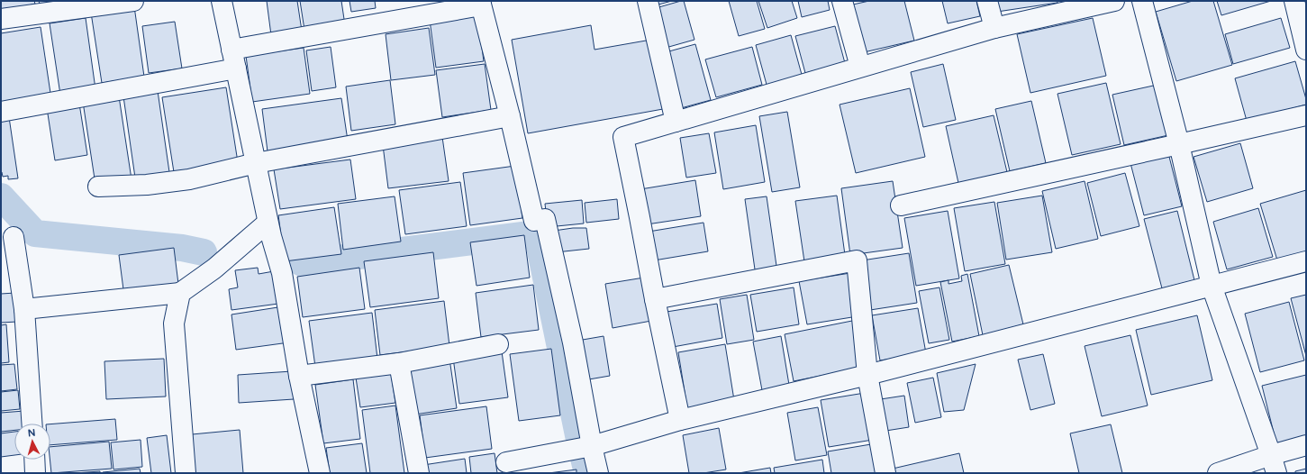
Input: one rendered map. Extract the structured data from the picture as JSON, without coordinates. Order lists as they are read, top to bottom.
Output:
{
  "north": "top"
}
